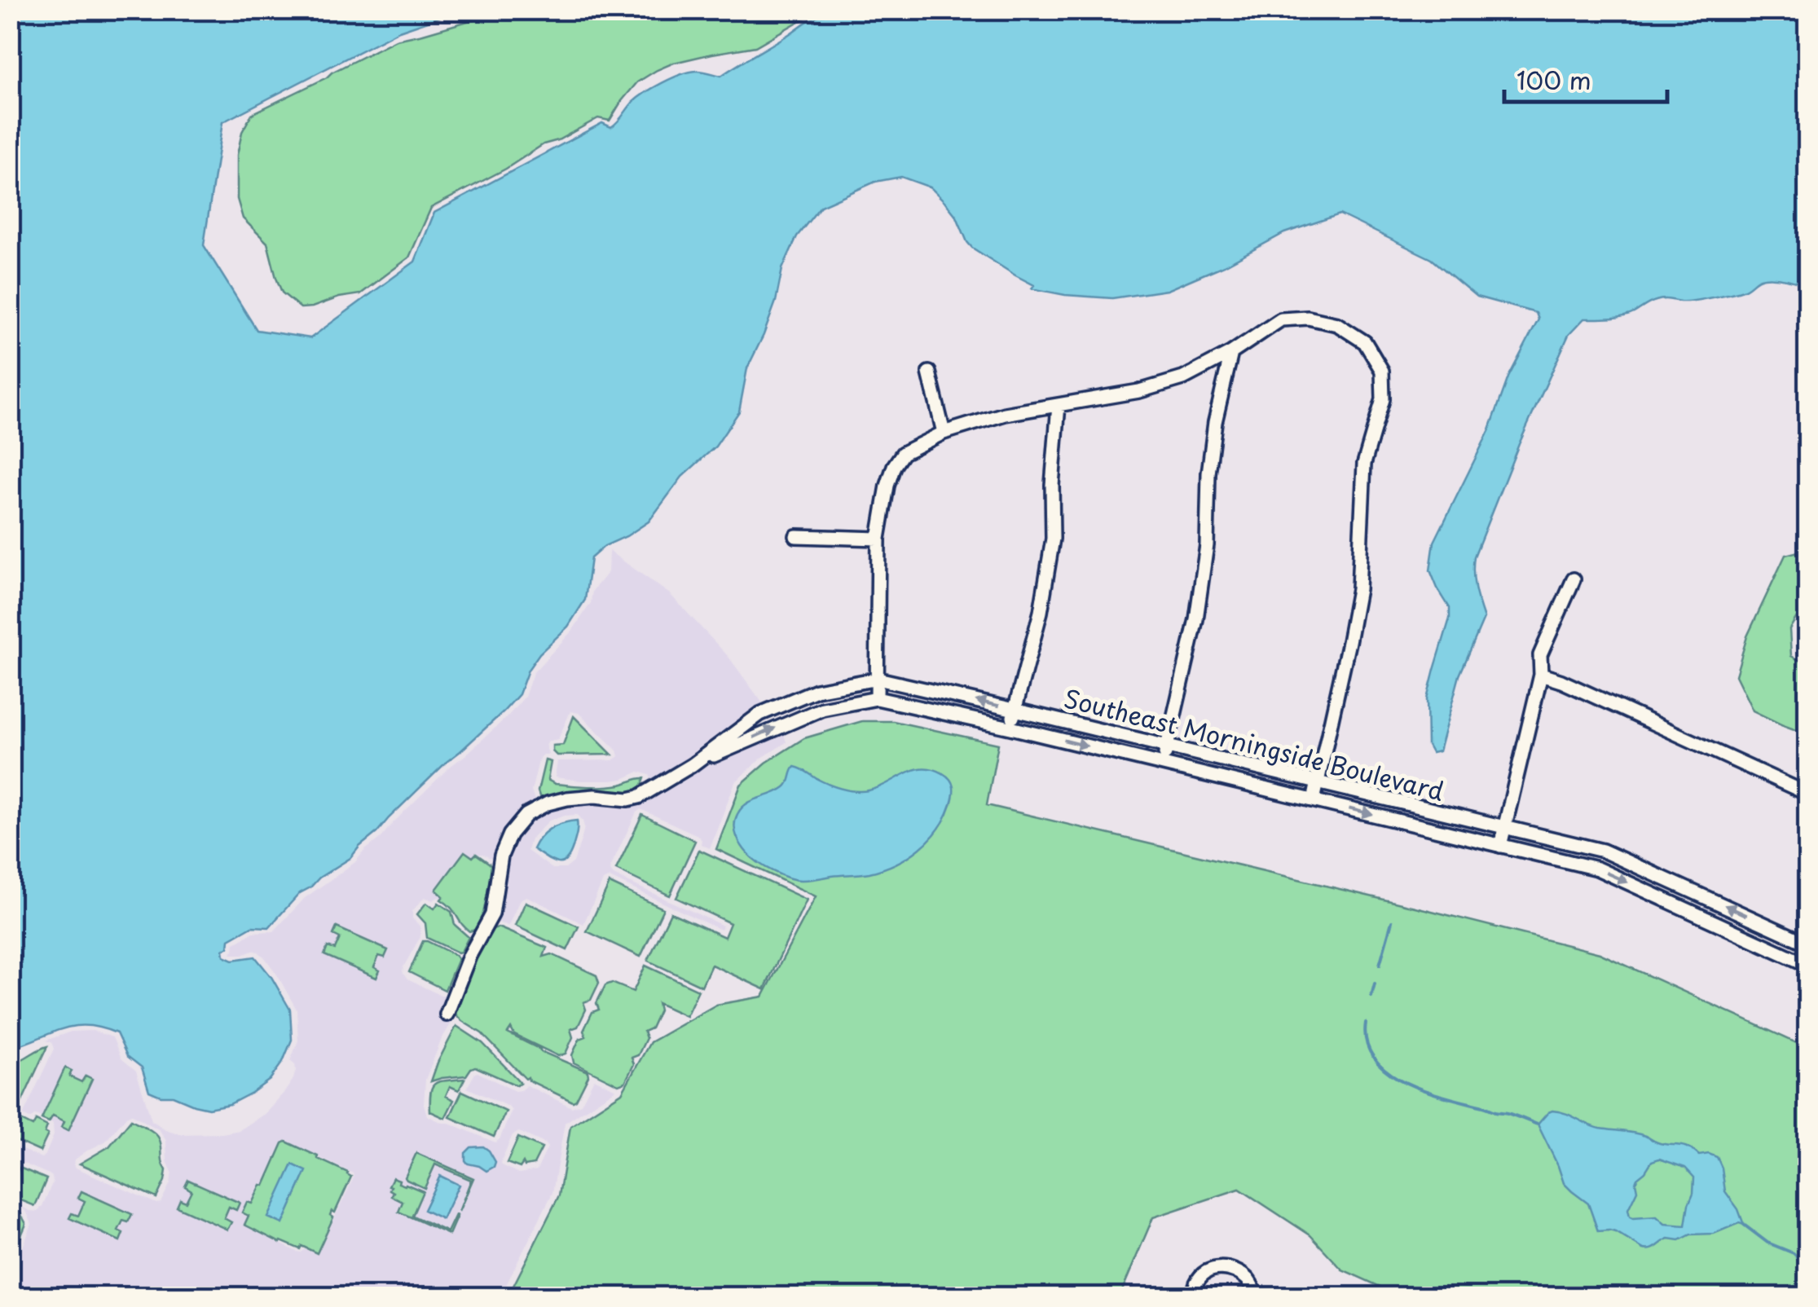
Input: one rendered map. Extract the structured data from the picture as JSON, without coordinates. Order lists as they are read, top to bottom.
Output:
{
  "streets": {
    "street": ["Southeast Morningside Boulevard"]
  },
  "scale_bar": "100 m"
}
